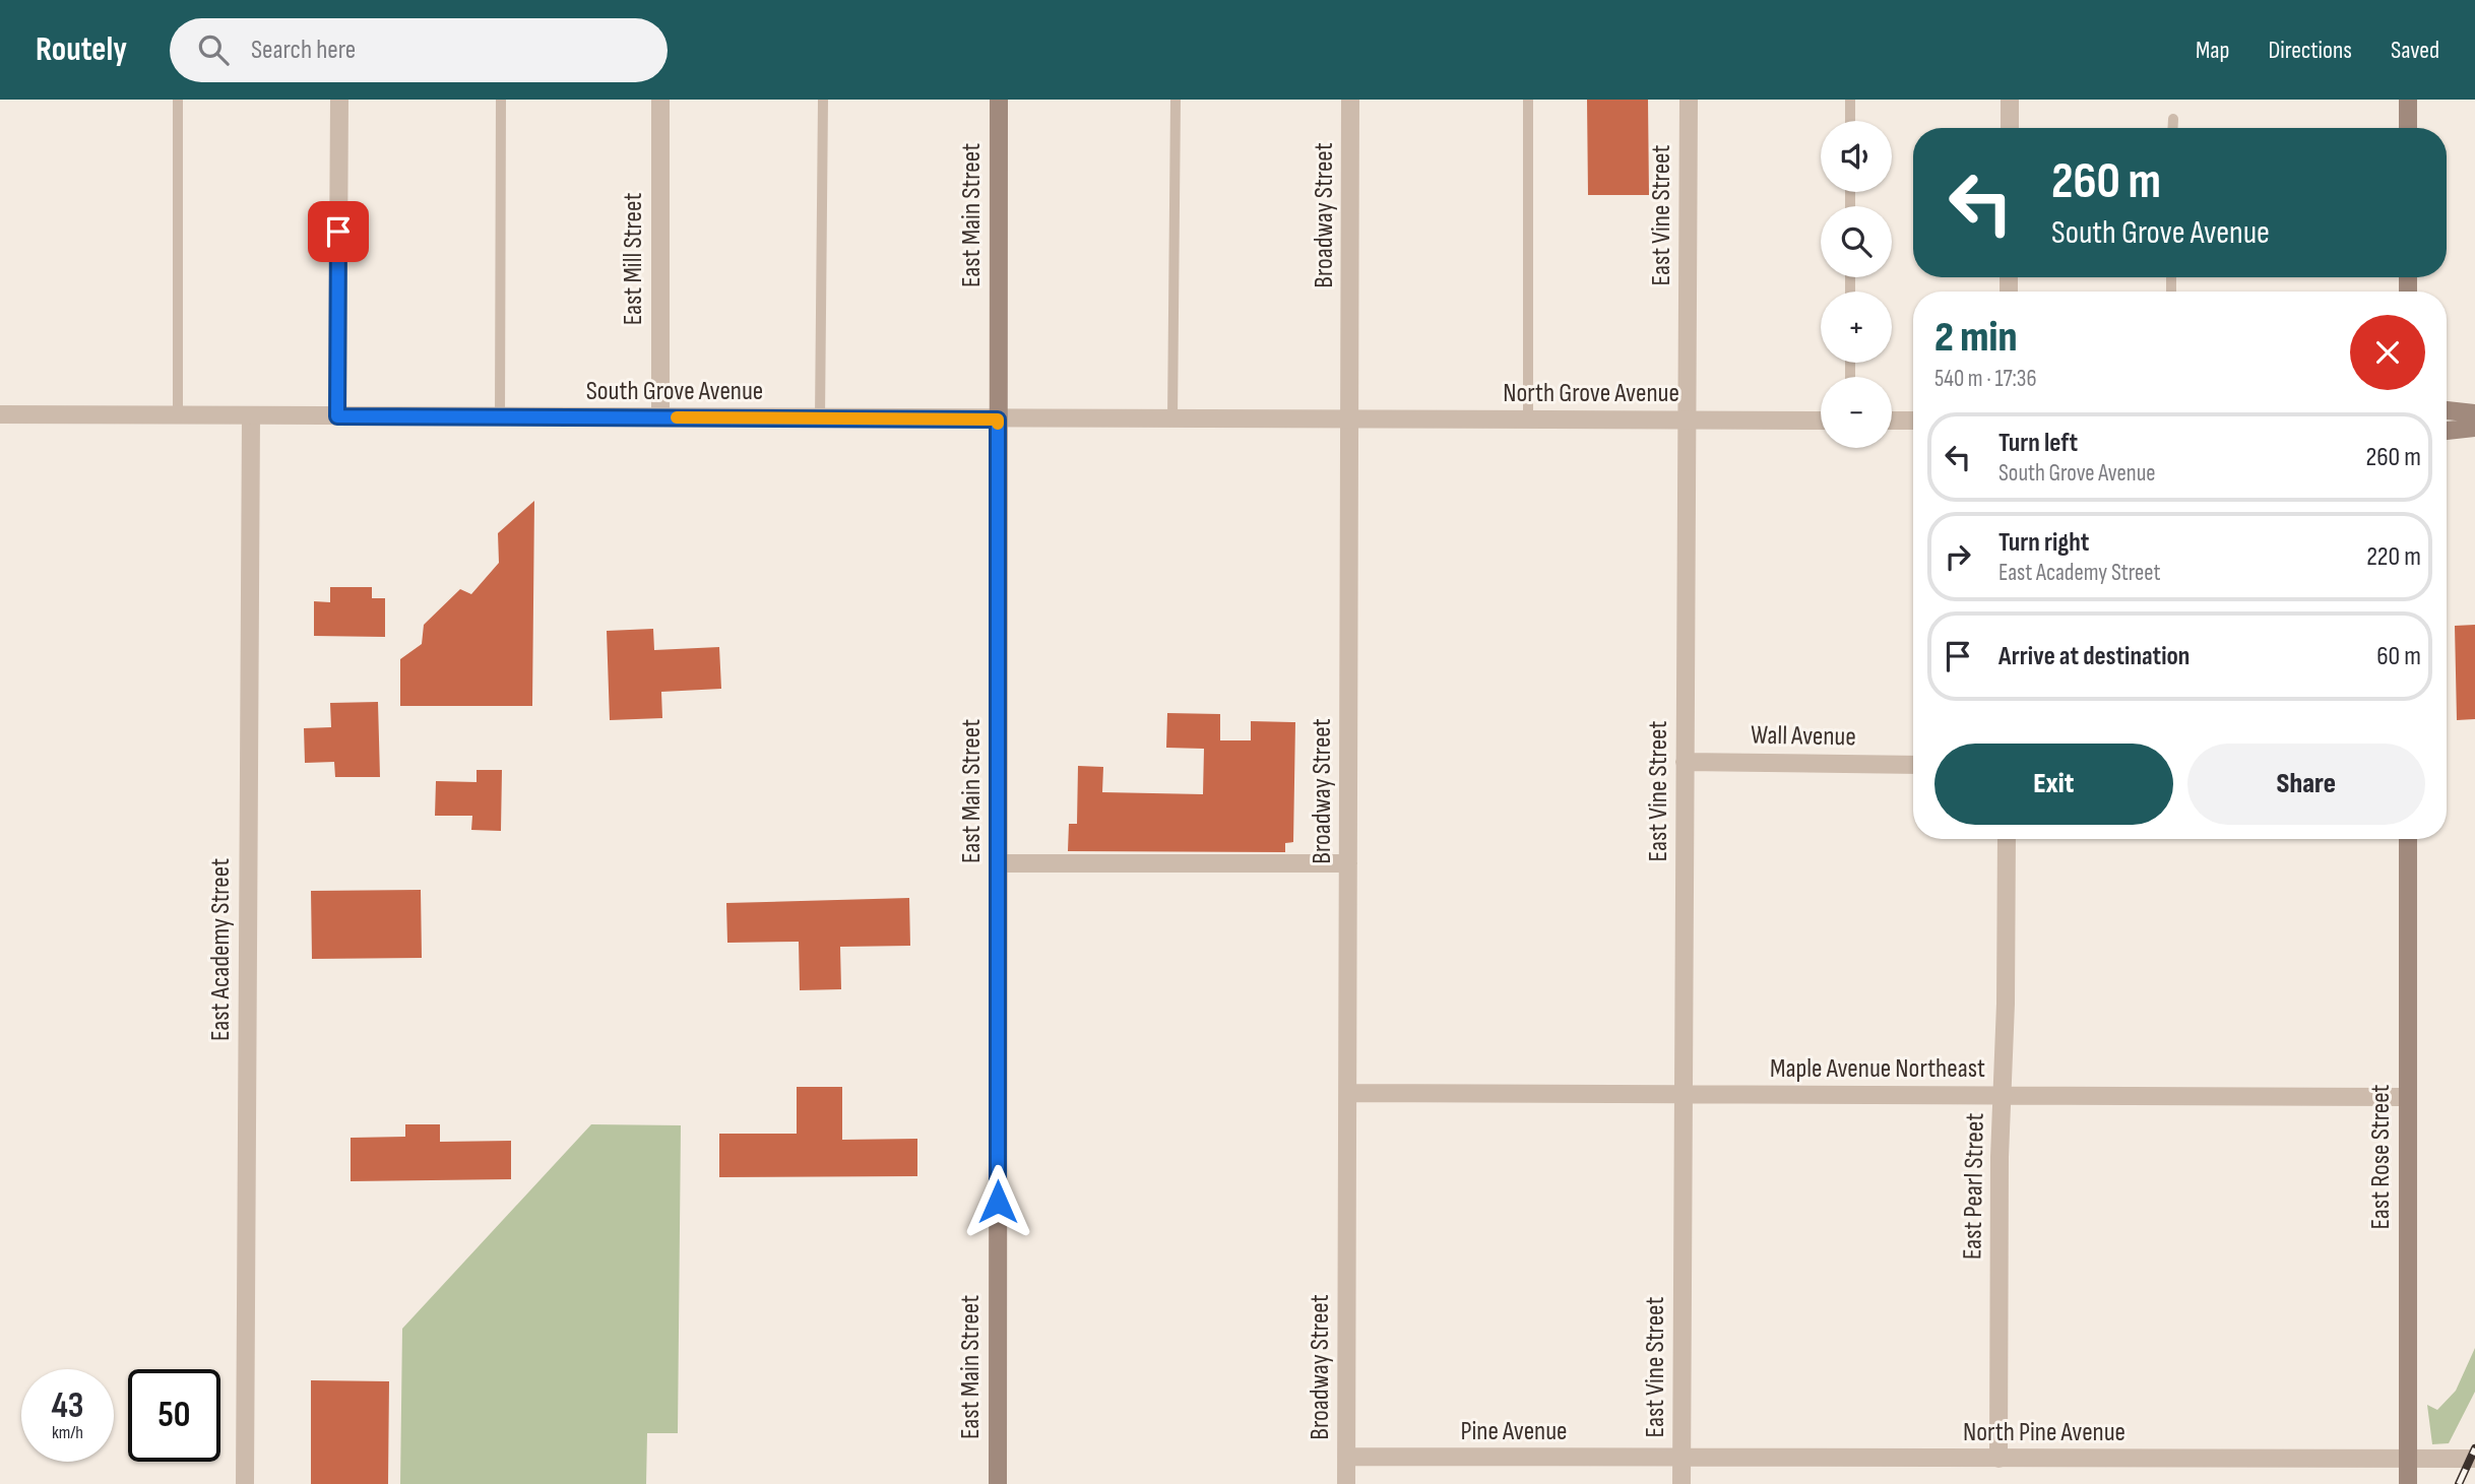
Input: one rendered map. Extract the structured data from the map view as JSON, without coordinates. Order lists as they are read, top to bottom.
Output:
{
  "streets": {
    "main road": ["East Main Street", "East Rose Street"],
    "street": [
      "Broadway Street",
      "East Vine Street",
      "East Mill Street",
      "South Grove Avenue",
      "North Grove Avenue",
      "Wall Avenue",
      "East Academy Street",
      "Maple Avenue Northeast",
      "East Pearl Street",
      "Pine Avenue",
      "North Pine Avenue"
    ]
  },
  "crossings": [
    ["East Main Street", "South Grove Avenue"],
    ["Broadway Street", "South Grove Avenue"],
    ["Broadway Street", "North Grove Avenue"],
    ["Broadway Street", "Maple Avenue Northeast"],
    ["Broadway Street", "Pine Avenue"],
    ["East Vine Street", "North Grove Avenue"],
    ["East Vine Street", "Wall Avenue"],
    ["East Vine Street", "Maple Avenue Northeast"],
    ["East Vine Street", "Pine Avenue"],
    ["East Vine Street", "North Pine Avenue"],
    ["East Mill Street", "South Grove Avenue"],
    ["South Grove Avenue", "North Grove Avenue"],
    ["South Grove Avenue", "East Academy Street"],
    ["Maple Avenue Northeast", "East Rose Street"],
    ["Maple Avenue Northeast", "East Pearl Street"],
    ["East Rose Street", "North Pine Avenue"],
    ["East Pearl Street", "North Pine Avenue"],
    ["Pine Avenue", "North Pine Avenue"]
  ],
  "page": {
    "header": "Routely",
    "search": "Search here",
    "nav": ["Map", "Directions", "Saved"],
    "map_buttons": ["+", "−"],
    "turn": ["260 m", "South Grove Avenue"],
    "heading": ["2 min", "540 m · 17:36"],
    "list": [
      {
        "name": "Turn left",
        "note": "South Grove Avenue",
        "value": "260 m"
      },
      {
        "name": "Turn right",
        "note": "East Academy Street",
        "value": "220 m"
      },
      {
        "name": "Arrive at destination",
        "value": "60 m"
      }
    ],
    "buttons": ["Exit", "Share"],
    "speed": "43 km/h",
    "limit": "50"
  }
}
